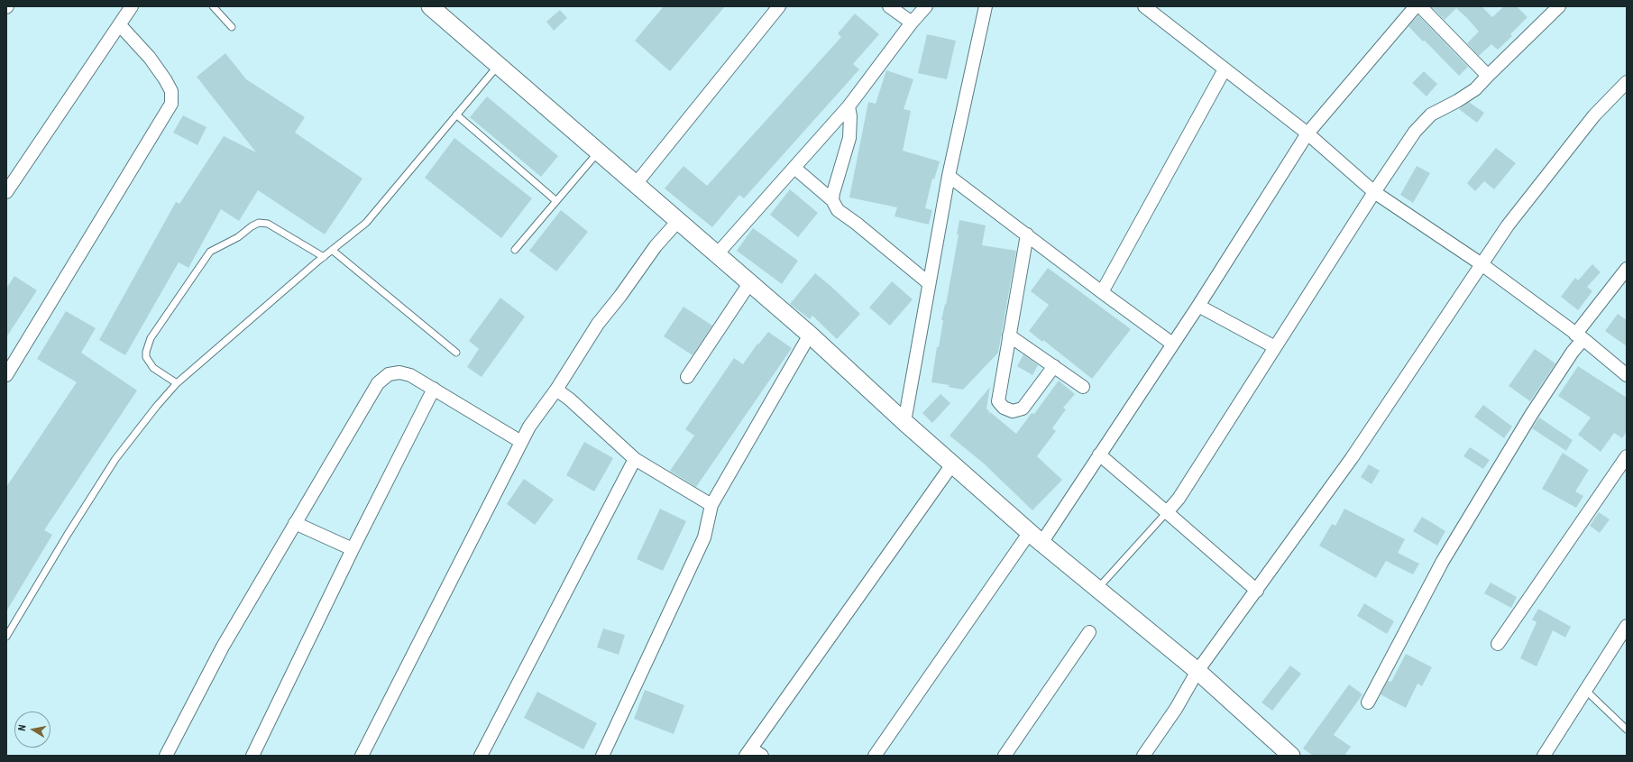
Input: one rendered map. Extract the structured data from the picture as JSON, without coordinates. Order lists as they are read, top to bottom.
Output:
{
  "north": "left"
}
